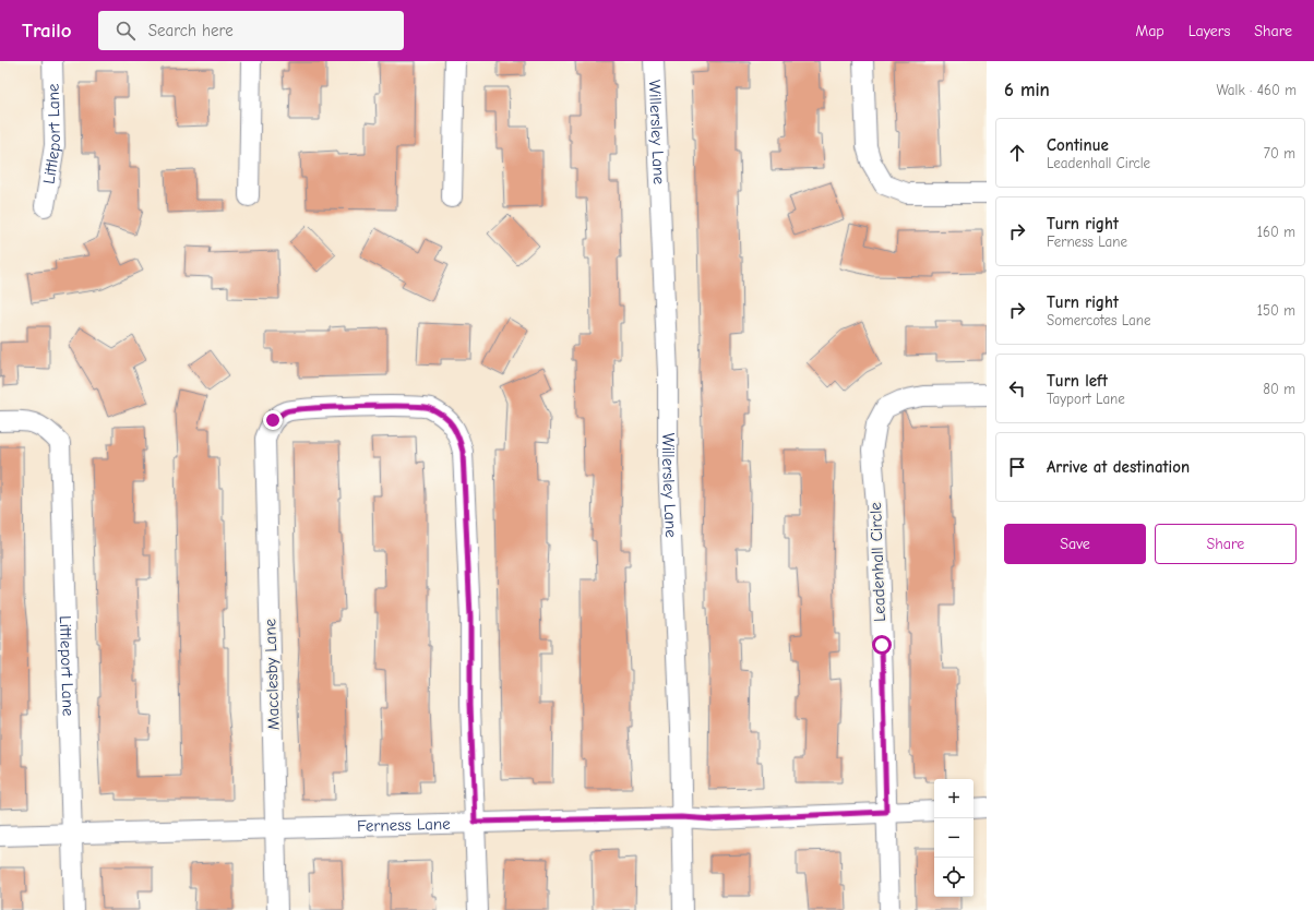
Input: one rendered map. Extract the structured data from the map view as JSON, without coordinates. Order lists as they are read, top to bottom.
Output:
{
  "streets": {
    "street": [
      "Willersley Lane",
      "Littleport Lane",
      "Leadenhall Circle",
      "Macclesby Lane",
      "Ferness Lane"
    ]
  },
  "crossings": [
    ["Willersley Lane", "Ferness Lane"],
    ["Littleport Lane", "Ferness Lane"],
    ["Leadenhall Circle", "Ferness Lane"],
    ["Macclesby Lane", "Ferness Lane"]
  ],
  "page": {
    "header": "Trailo",
    "search": "Search here",
    "nav": ["Map", "Layers", "Share"],
    "heading": ["6 min", "Walk · 460 m"],
    "list": [
      ["Continue", "Leadenhall Circle", "70 m"],
      ["Turn right", "Ferness Lane", "160 m"],
      ["Turn right", "Somercotes Lane", "150 m"],
      ["Turn left", "Tayport Lane", "80 m"],
      "Arrive at destination"
    ],
    "buttons": ["Save", "Share"],
    "map_buttons": ["+", "−"]
  }
}
